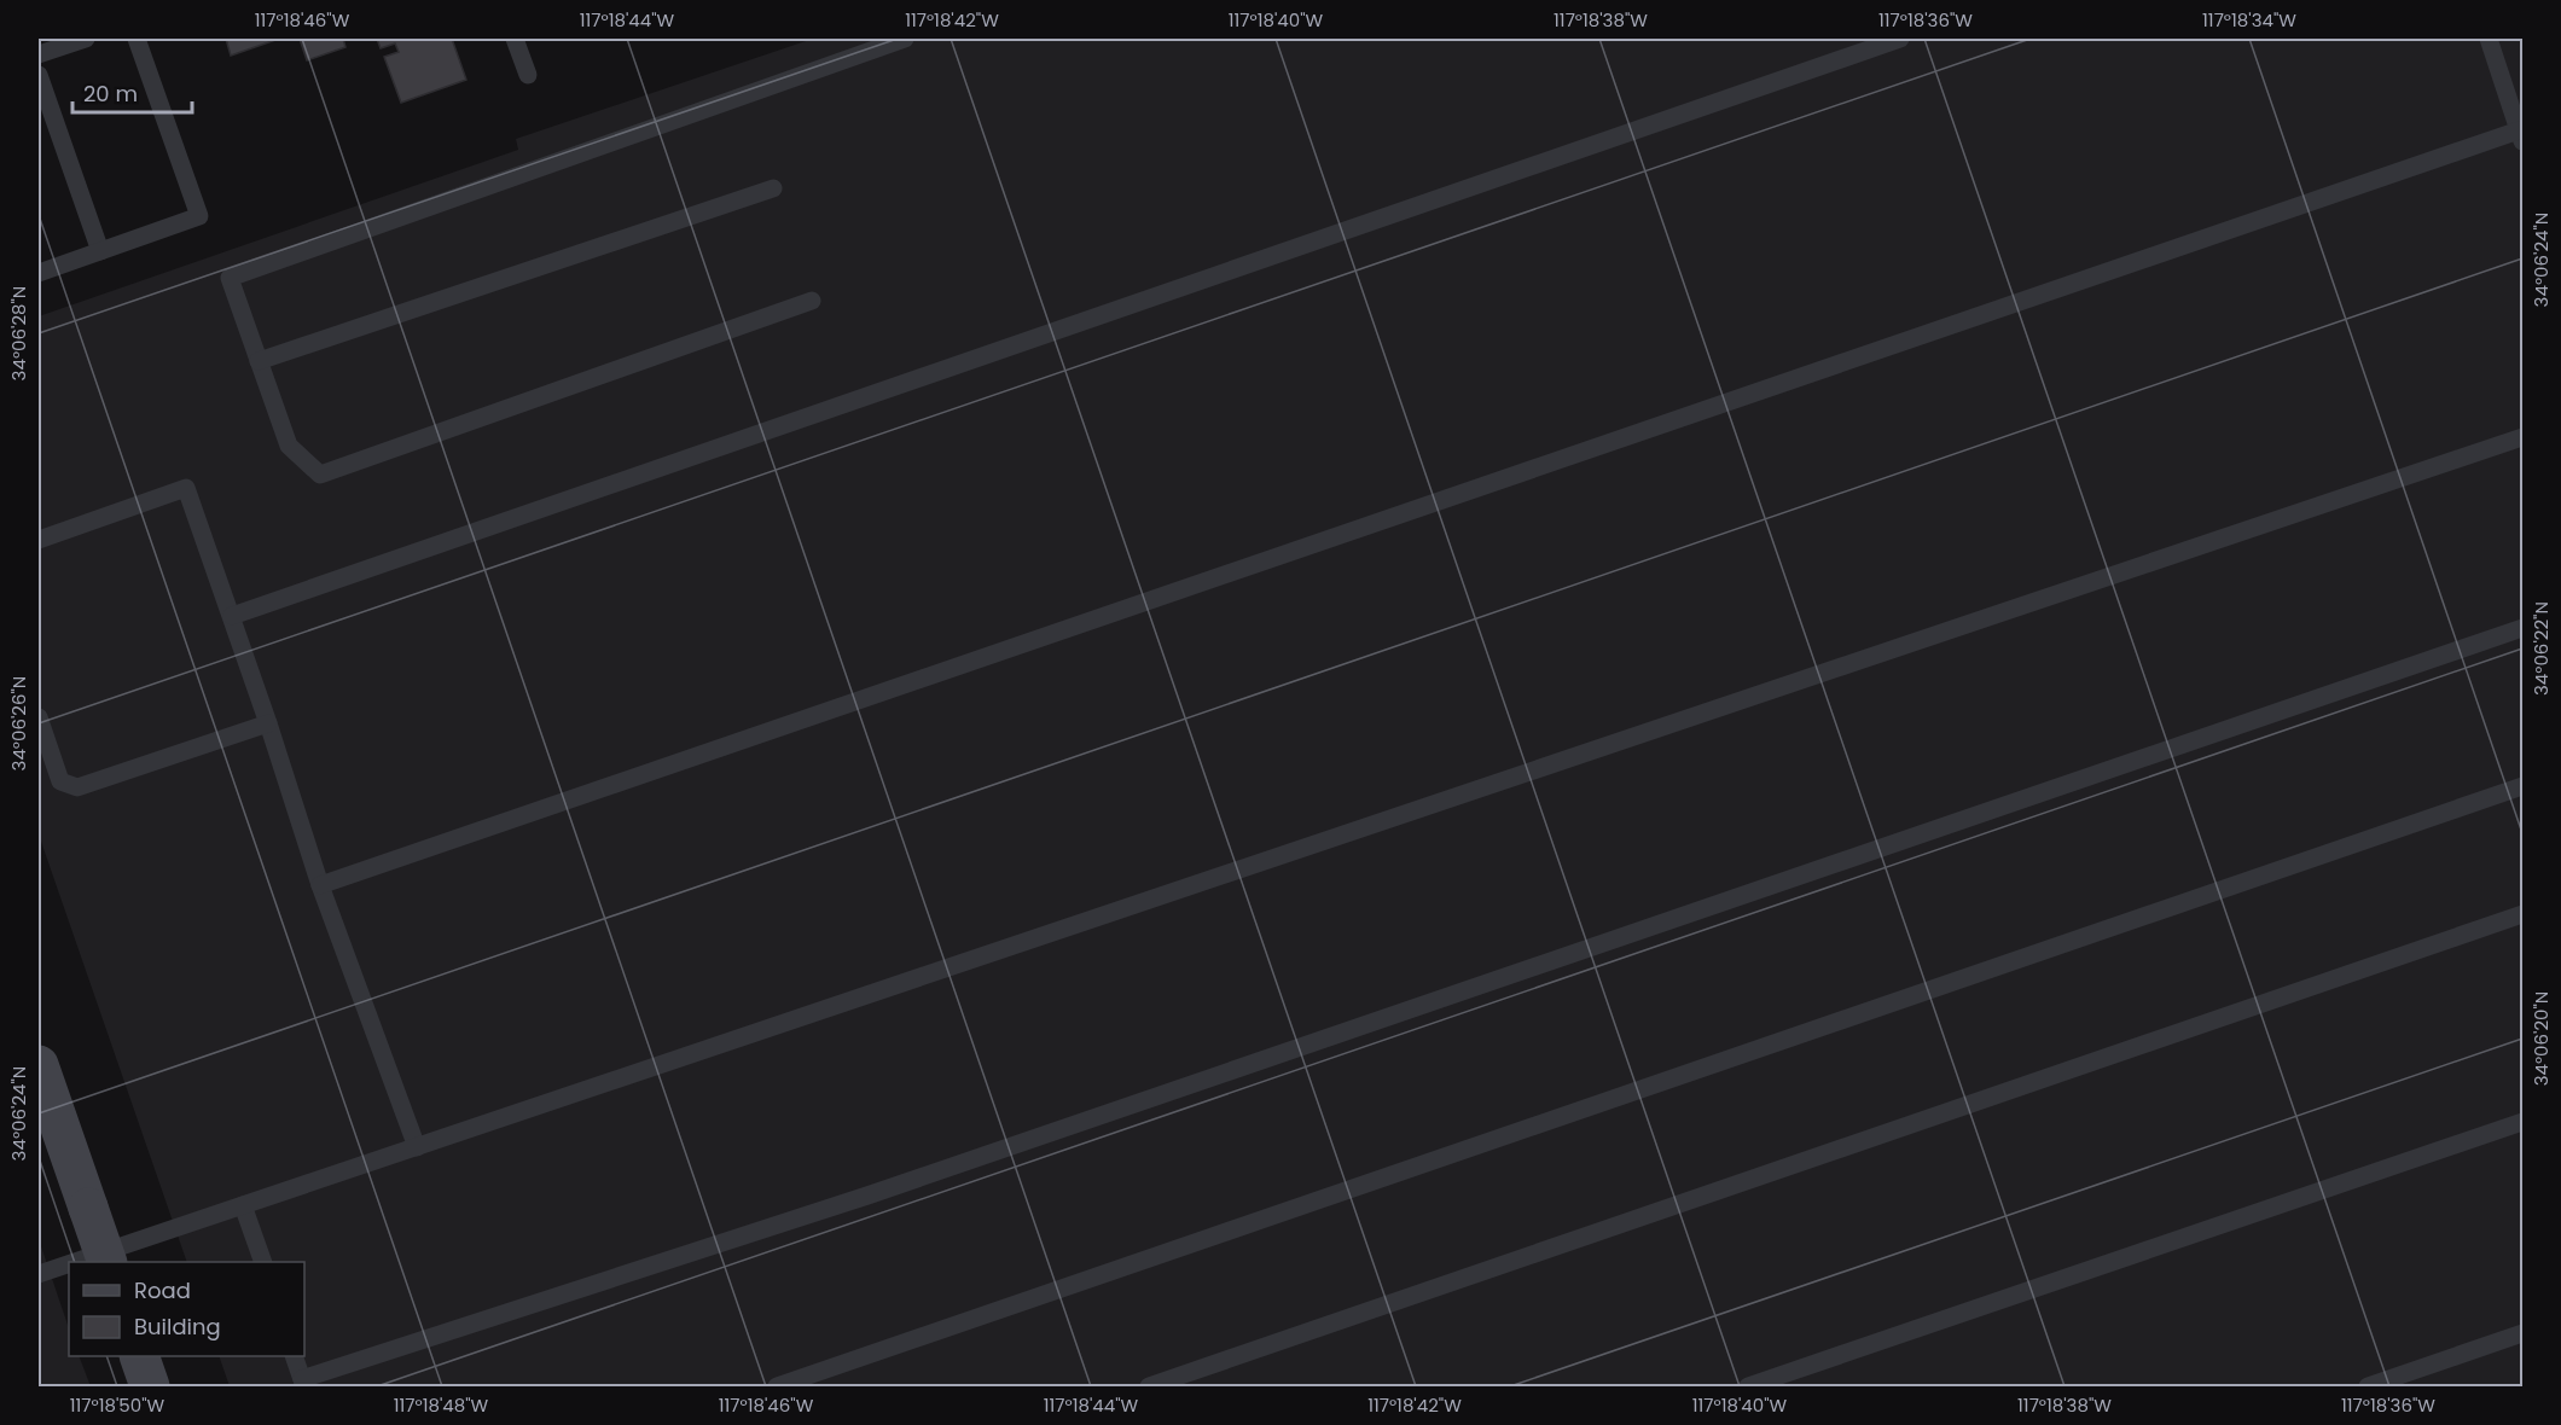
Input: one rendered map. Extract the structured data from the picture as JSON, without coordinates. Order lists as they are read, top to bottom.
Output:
{
  "legend": ["Road", "Building"],
  "scale_bar": "20 m",
  "coordinates": [
    "117°18'46\"W",
    "117°18'44\"W",
    "117°18'42\"W",
    "117°18'40\"W",
    "117°18'38\"W",
    "117°18'36\"W",
    "117°18'34\"W",
    "34°06'24\"N",
    "34°06'28\"N",
    "34°06'22\"N",
    "34°06'26\"N",
    "34°06'20\"N",
    "117°18'50\"W",
    "117°18'48\"W"
  ]
}
